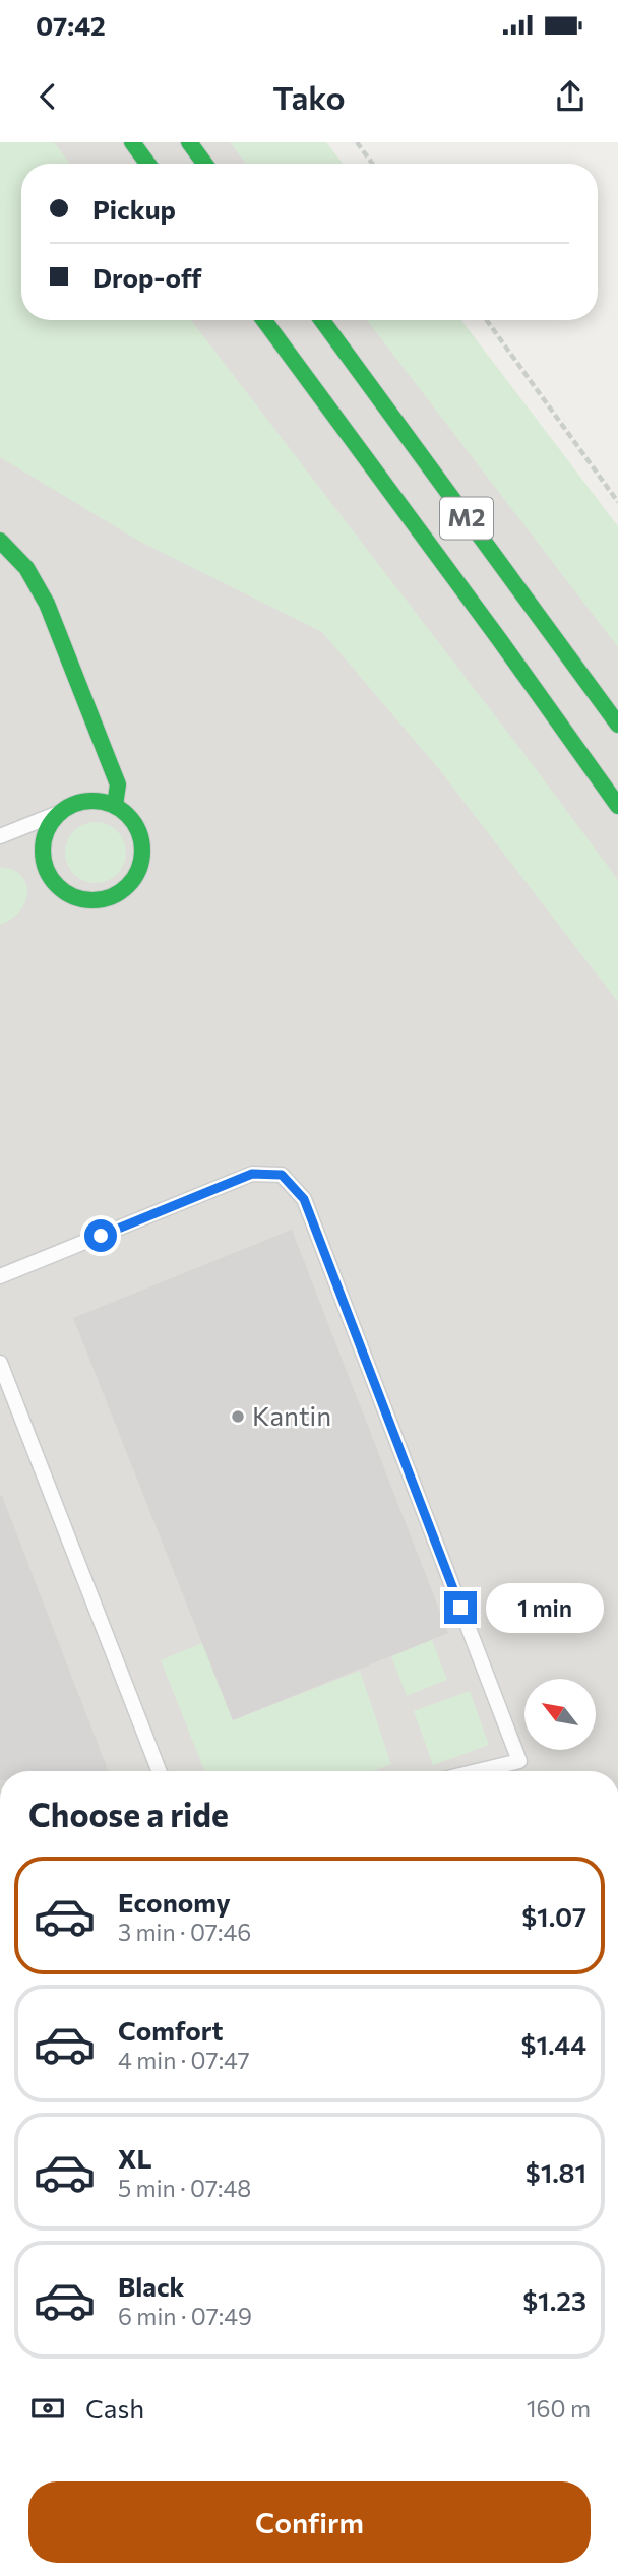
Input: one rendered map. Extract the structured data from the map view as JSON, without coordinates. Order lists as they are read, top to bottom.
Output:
{
  "streets": {
    "main road": ["M2"]
  },
  "places": ["Kantin"],
  "north": "top left",
  "page": {
    "status": "07:42",
    "header": "Tako",
    "banner": ["Pickup", "Drop-off"],
    "bubble": "1 min",
    "heading": "Choose a ride",
    "list": [
      {
        "name": "Economy",
        "note": "3 min · 07:46",
        "value": "$1.07"
      },
      {
        "name": "Comfort",
        "note": "4 min · 07:47",
        "value": "$1.44"
      },
      {
        "name": "XL",
        "note": "5 min · 07:48",
        "value": "$1.81"
      },
      {
        "name": "Black",
        "note": "6 min · 07:49",
        "value": "$1.23"
      }
    ],
    "pay": ["Cash", "160 m"],
    "buttons": "Confirm"
  }
}
